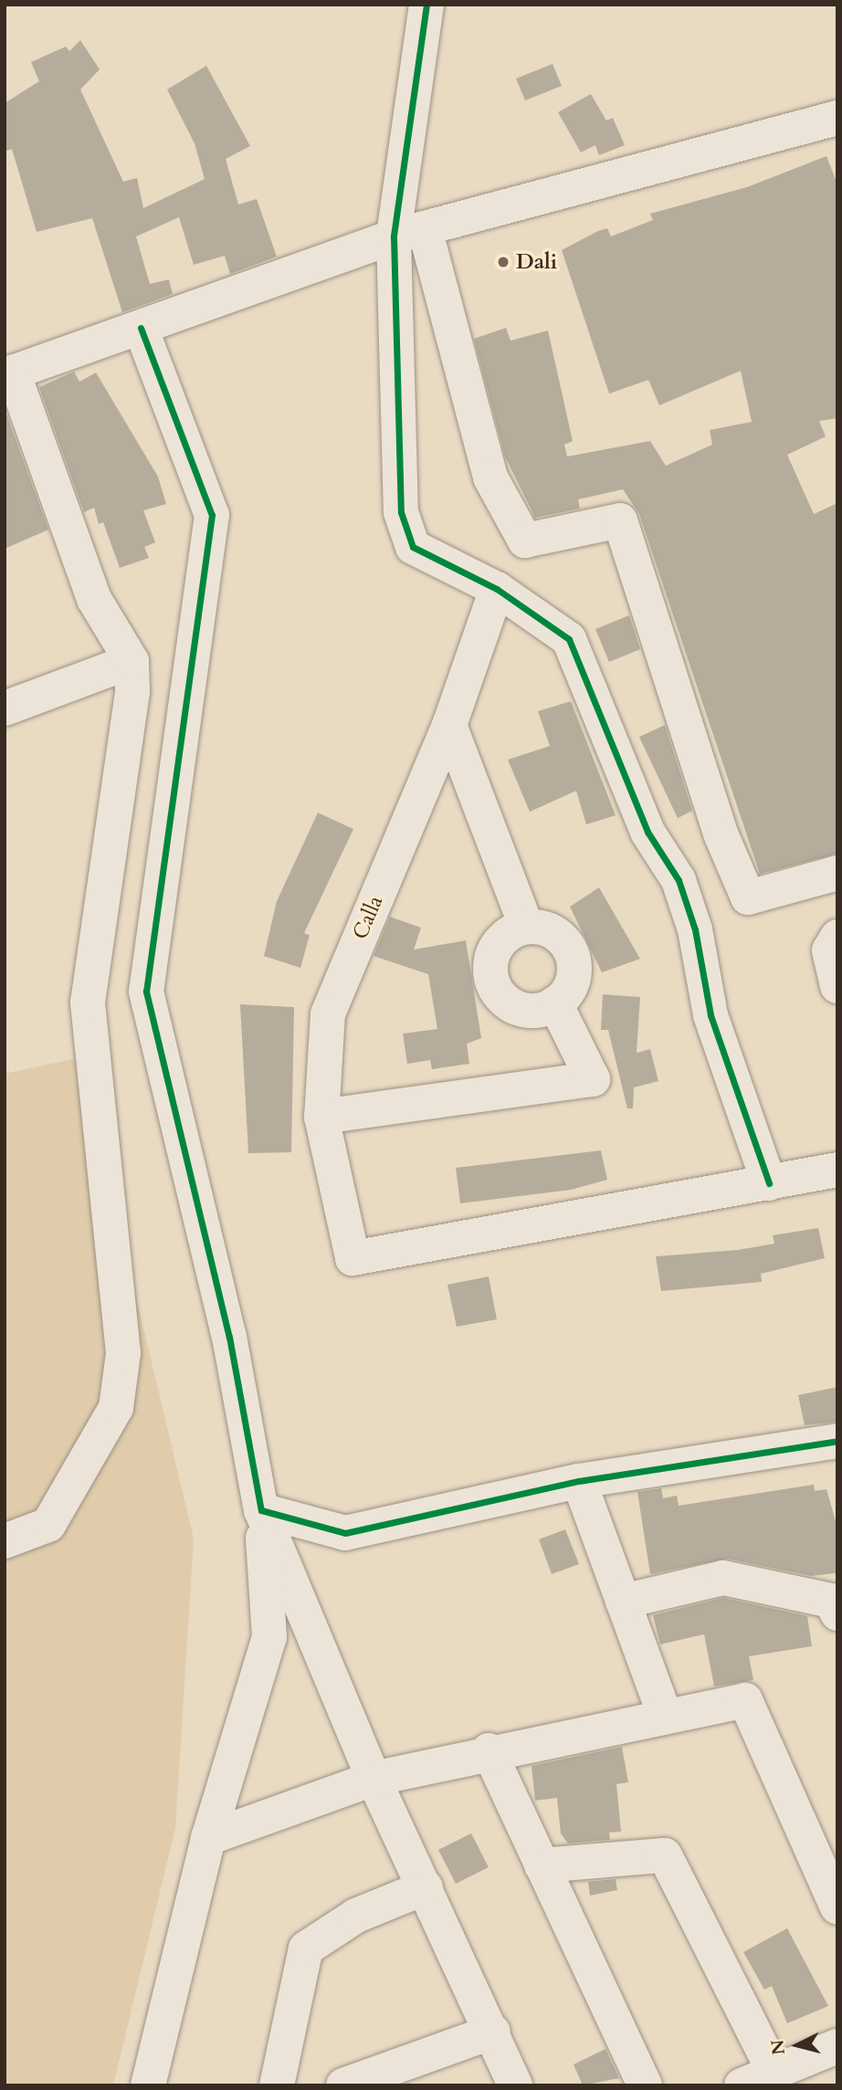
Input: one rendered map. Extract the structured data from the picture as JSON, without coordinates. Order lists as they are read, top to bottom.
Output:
{
  "streets": {
    "street": ["Calla"]
  },
  "places": ["Dali"],
  "north": "left"
}
